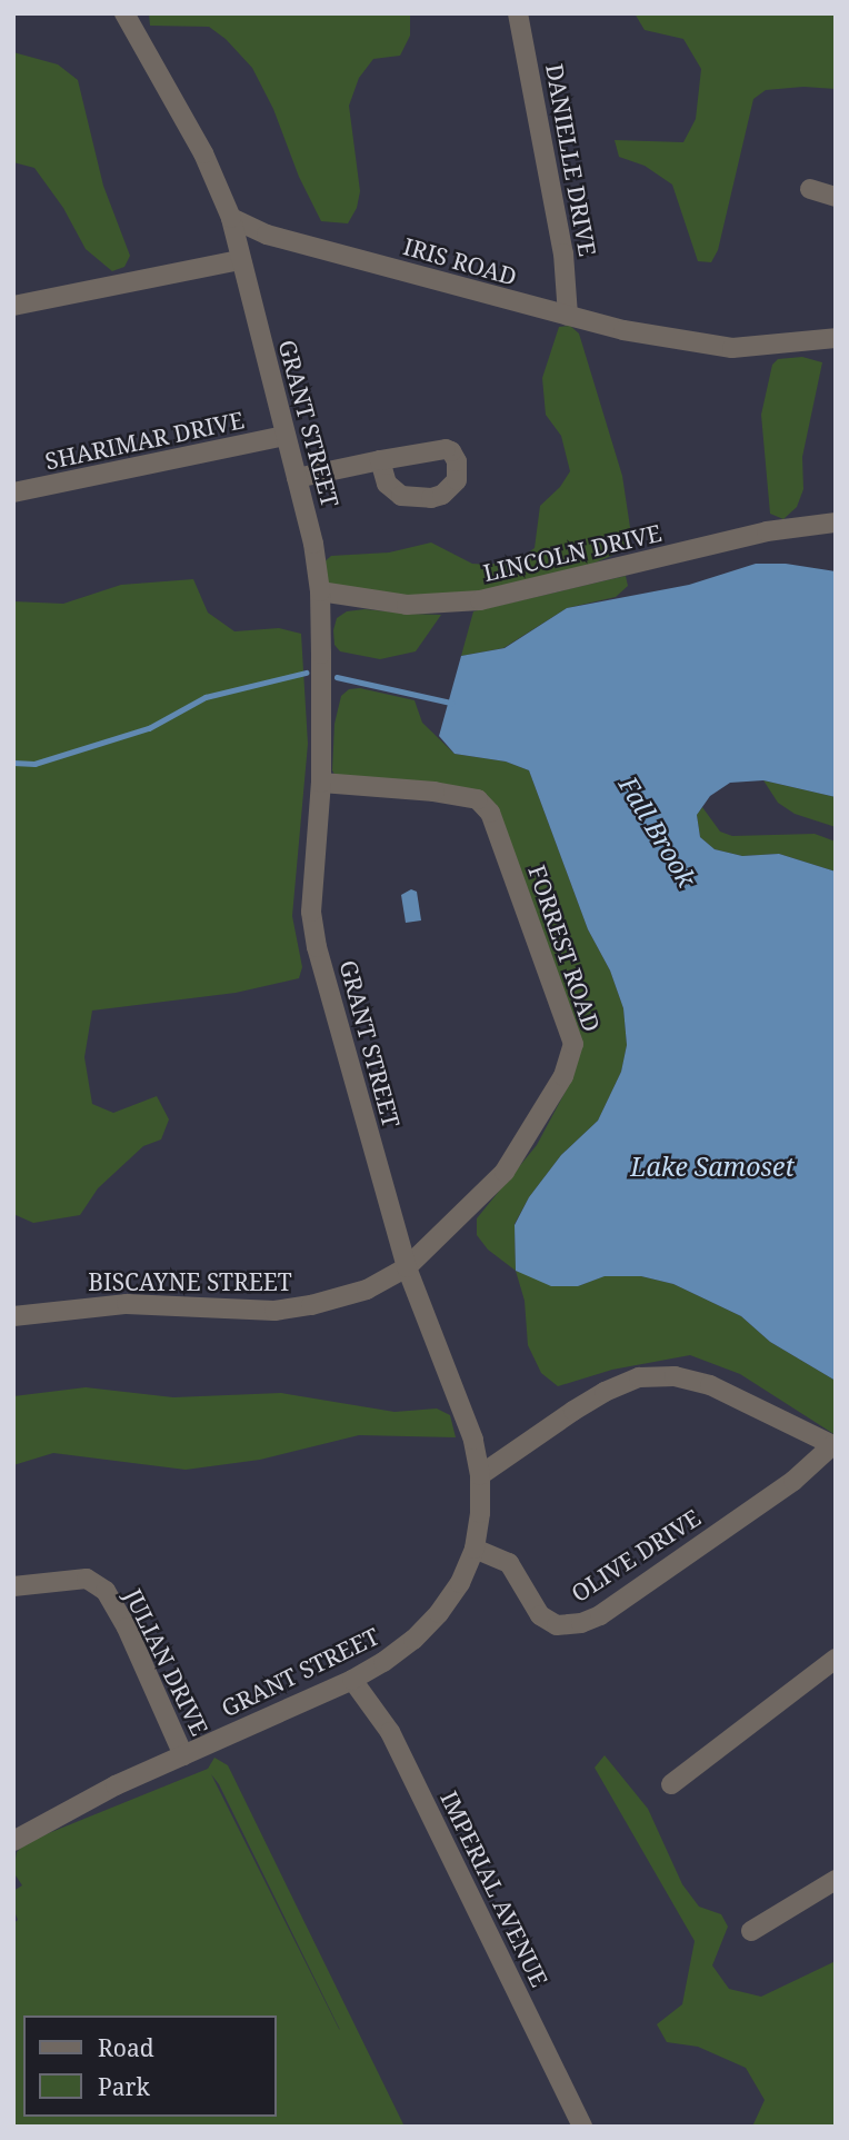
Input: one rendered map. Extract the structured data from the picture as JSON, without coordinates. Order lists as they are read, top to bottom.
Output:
{
  "streets": {
    "street": [
      "DANIELLE DRIVE",
      "IRIS ROAD",
      "GRANT STREET",
      "SHARIMAR DRIVE",
      "LINCOLN DRIVE",
      "FORREST ROAD",
      "BISCAYNE STREET",
      "OLIVE DRIVE",
      "JULIAN DRIVE",
      "IMPERIAL AVENUE"
    ]
  },
  "crossings": [
    ["DANIELLE DRIVE", "IRIS ROAD"],
    ["IRIS ROAD", "GRANT STREET"],
    ["GRANT STREET", "SHARIMAR DRIVE"],
    ["GRANT STREET", "LINCOLN DRIVE"],
    ["GRANT STREET", "FORREST ROAD"],
    ["GRANT STREET", "BISCAYNE STREET"],
    ["GRANT STREET", "OLIVE DRIVE"],
    ["GRANT STREET", "JULIAN DRIVE"],
    ["GRANT STREET", "IMPERIAL AVENUE"],
    ["FORREST ROAD", "BISCAYNE STREET"]
  ],
  "water": ["Fall Brook", "Lake Samoset"],
  "legend": ["Road", "Park"]
}
